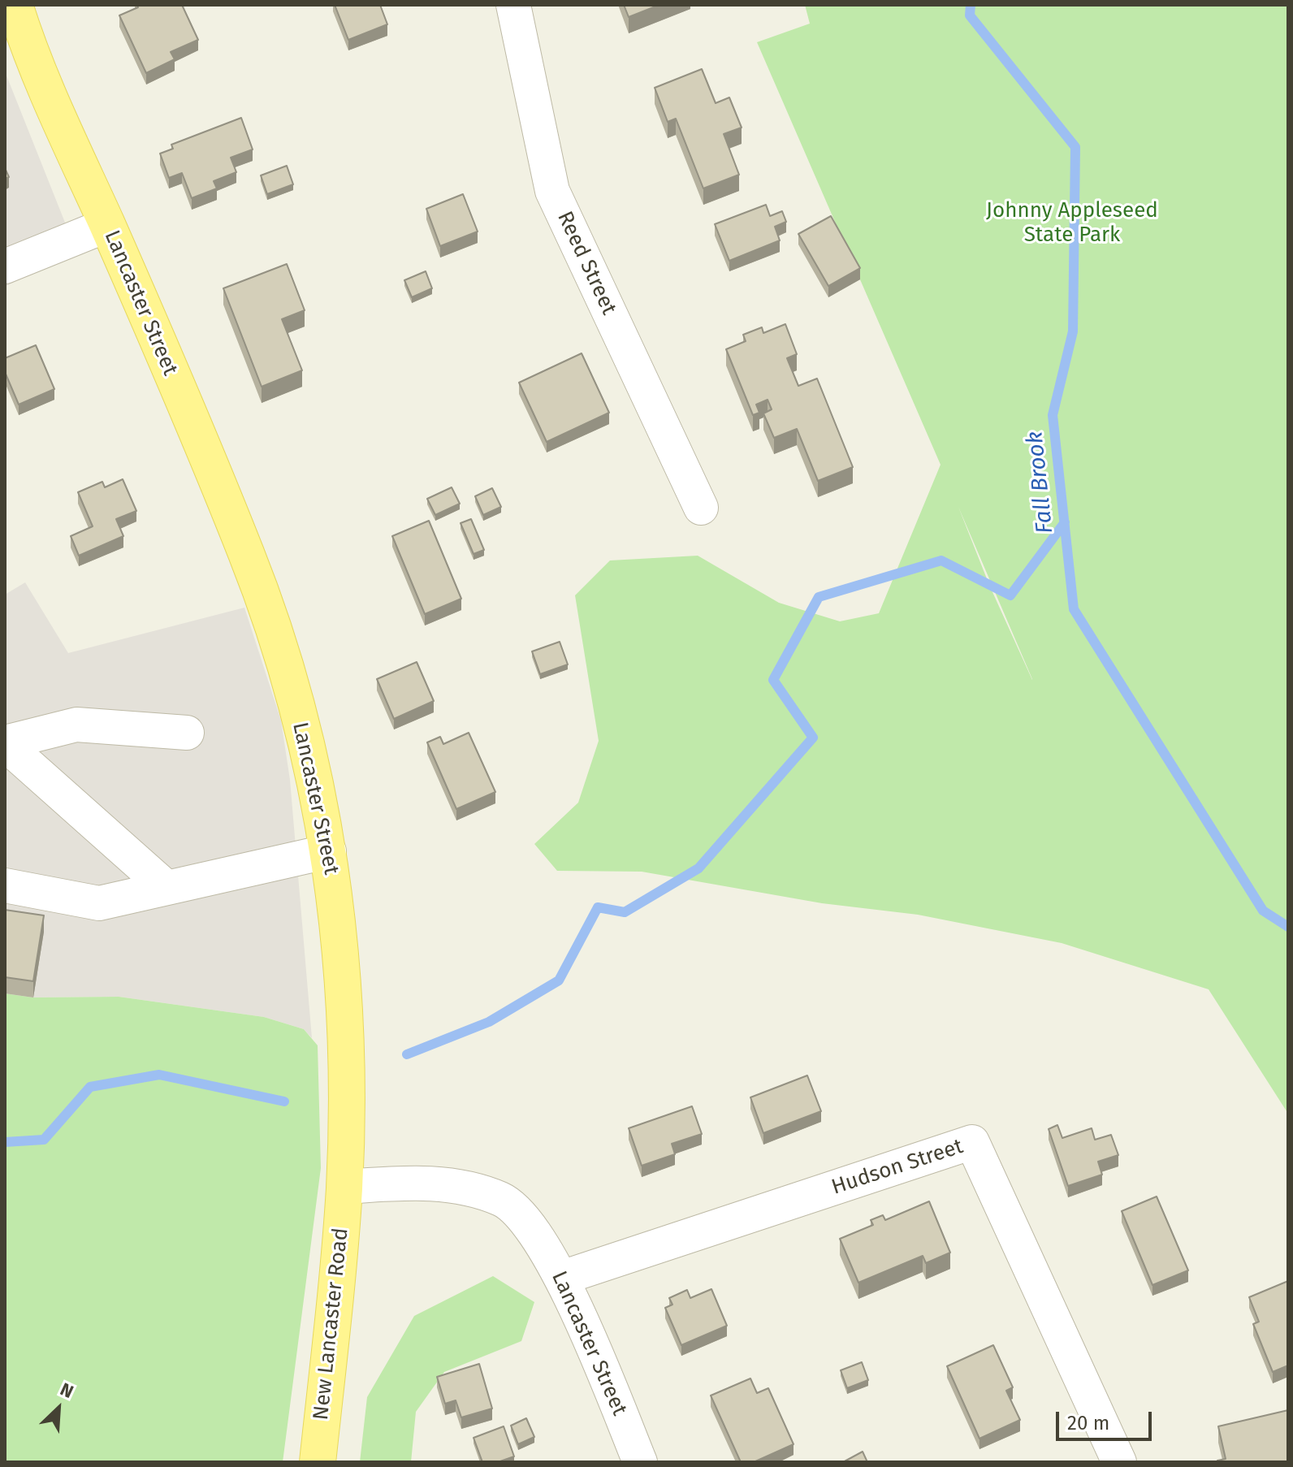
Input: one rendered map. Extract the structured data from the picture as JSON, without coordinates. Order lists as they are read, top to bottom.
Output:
{
  "streets": {
    "main road": ["Lancaster Street", "New Lancaster Road"],
    "street": ["Reed Street", "Hudson Street"]
  },
  "crossings": [
    ["Lancaster Street", "Hudson Street"],
    ["Lancaster Street", "New Lancaster Road"]
  ],
  "water": ["Fall Brook"],
  "parks": ["Johnny Appleseed State Park"],
  "scale_bar": "20 m",
  "north": "top right"
}
